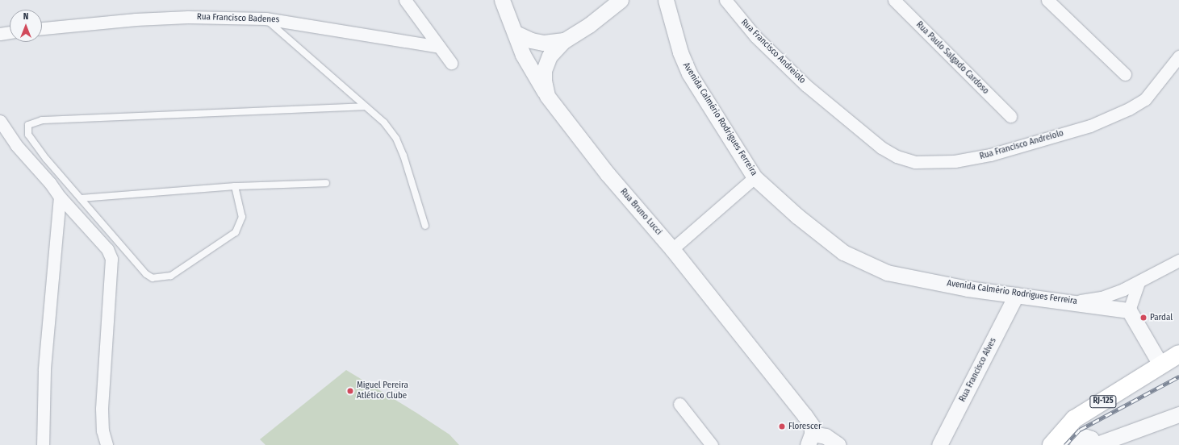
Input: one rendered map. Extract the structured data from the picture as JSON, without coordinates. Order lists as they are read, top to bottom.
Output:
{
  "streets": {
    "main road": ["RJ-125"],
    "street": [
      "Rua Francisco Badenes",
      "Rua Francisco Andreiolo",
      "Rua Paulo Salgado Cardoso",
      "Avenida Calmério Rodrigues Ferreira",
      "Rua Bruno Lucci",
      "Rua Francisco Alves"
    ]
  },
  "crossings": [
    ["Avenida Calmério Rodrigues Ferreira", "Rua Francisco Alves"]
  ],
  "places": ["Pardal", "Miguel Pereira Atlético Clube", "Florescer"],
  "north": "top"
}
